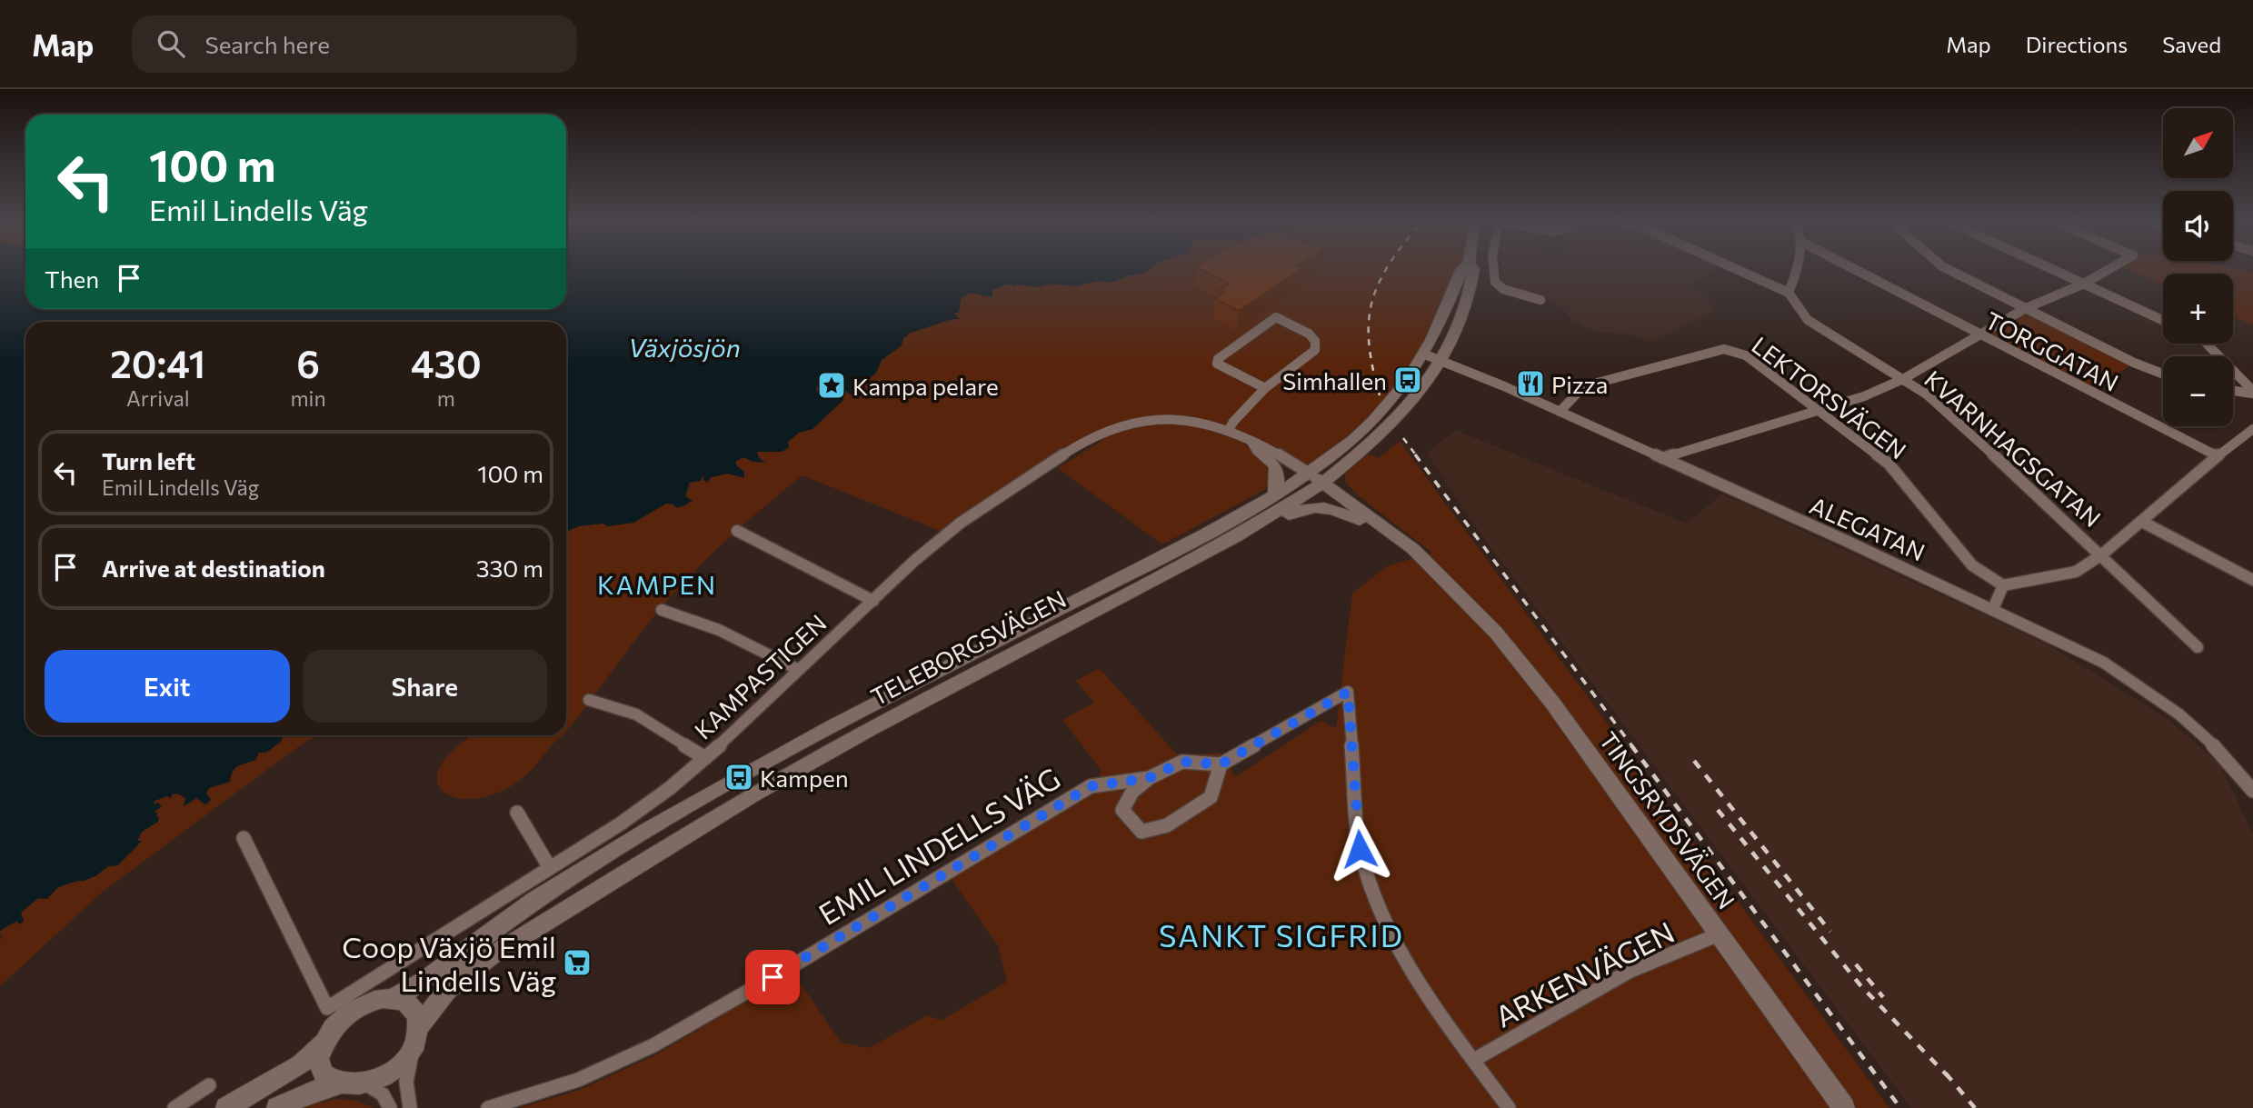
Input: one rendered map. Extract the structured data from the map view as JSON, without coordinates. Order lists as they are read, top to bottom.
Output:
{
  "streets": {
    "main road": ["TELEBORGSVÄGEN", "TINGSRYDSVÄGEN"],
    "street": [
      "TORGGATAN",
      "LEKTORSVÄGEN",
      "KVARNHAGSGATAN",
      "ALEGATAN",
      "KAMPASTIGEN",
      "EMIL LINDELLS VÄG",
      "ARKENVÄGEN"
    ]
  },
  "crossings": [
    ["LEKTORSVÄGEN", "ALEGATAN"],
    ["ALEGATAN", "TELEBORGSVÄGEN"],
    ["TELEBORGSVÄGEN", "KAMPASTIGEN"],
    ["TELEBORGSVÄGEN", "TINGSRYDSVÄGEN"],
    ["KAMPASTIGEN", "TINGSRYDSVÄGEN"],
    ["TINGSRYDSVÄGEN", "ARKENVÄGEN"]
  ],
  "districts": ["KAMPEN", "SANKT SIGFRID"],
  "water": ["Växjösjön"],
  "places": {
    "bus stop": ["Simhallen", "Kampen"],
    "restaurant": ["Pizza"],
    "place": ["Kampa pelare"],
    "supermarket": ["Coop Växjö Emil Lindells Väg"]
  },
  "north": "top right",
  "page": {
    "header": "Map",
    "search": "Search here",
    "nav": ["Map", "Directions", "Saved"],
    "map_buttons": ["+", "−"],
    "turn": ["100 m", "Emil Lindells Väg"],
    "then": "Then",
    "eta": [
      "20:41",
      "Arrival",
      "6",
      "min",
      "430",
      "m"
    ],
    "list": [
      {
        "name": "Turn left",
        "note": "Emil Lindells Väg",
        "value": "100 m"
      },
      {
        "name": "Arrive at destination",
        "value": "330 m"
      }
    ],
    "buttons": ["Exit", "Share"]
  }
}
